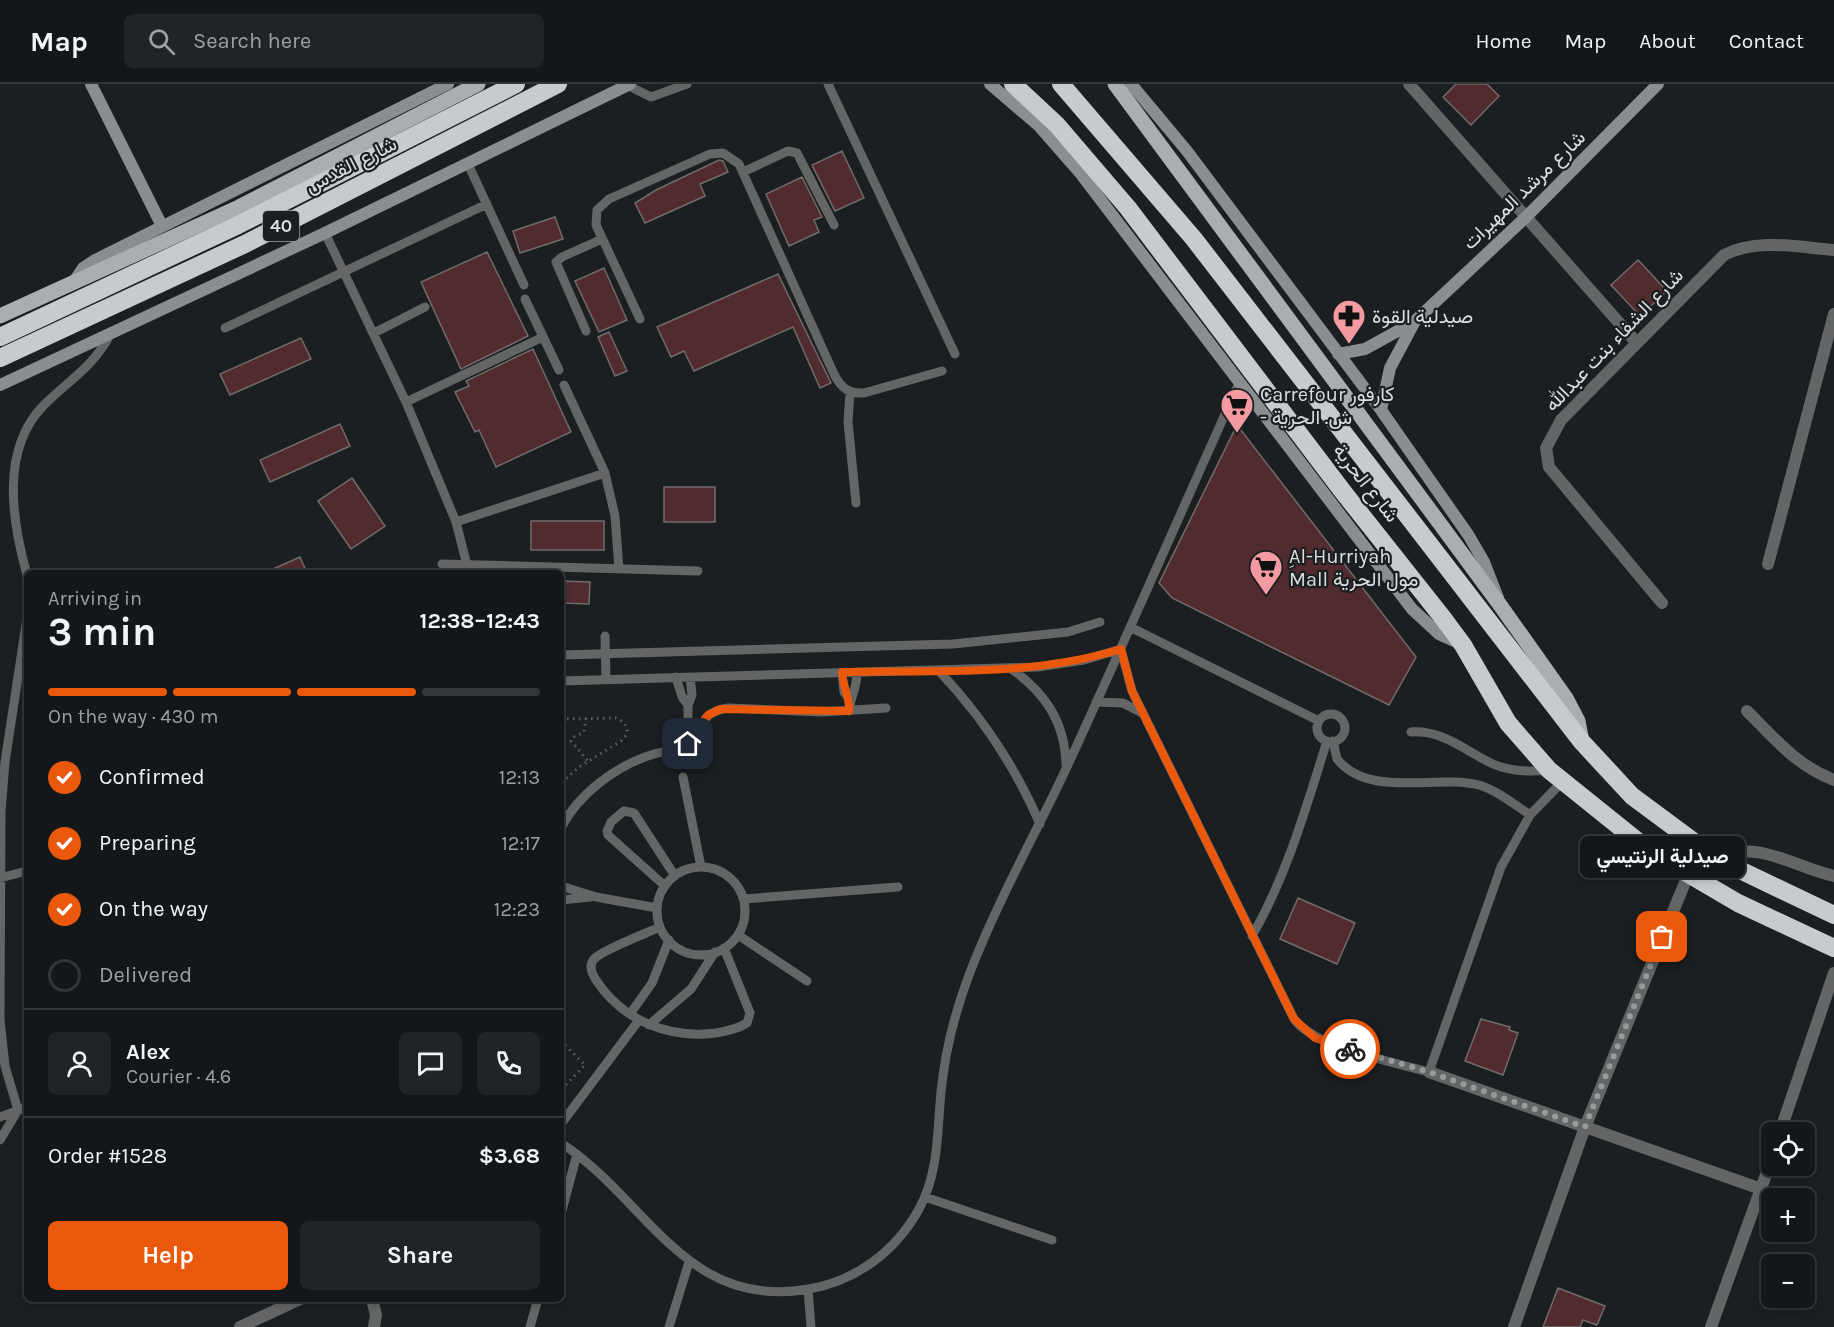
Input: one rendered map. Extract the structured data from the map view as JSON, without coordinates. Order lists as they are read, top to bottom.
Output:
{
  "streets": {
    "highway": ["شارع القدس", "40", "شارع الحرية"],
    "main road": ["شارع مرشد المهيرات"],
    "street": ["شارع الشفاء بنت عبدالله"]
  },
  "places": {
    "pharmacy": ["صيدلية القوة"],
    "supermarket": ["Carrefour كارفور - ش. الحرية", "ِAl-Hurriyah Mall مول الحرية"],
    "other": ["صيدلية الرنتيسي"]
  },
  "page": {
    "header": "Map",
    "search": "Search here",
    "nav": [
      "Home",
      "Map",
      "About",
      "Contact"
    ],
    "heading": ["3 min", "Arriving in", "12:38–12:43"],
    "panel": [
      "Alex",
      "Courier · 4.6",
      "Order #1528",
      "$3.68"
    ],
    "bar": "On the way · 430 m",
    "list": [
      ["Confirmed", "12:13"],
      ["Preparing", "12:17"],
      ["On the way", "12:23"],
      "Delivered"
    ],
    "bubble": "صيدلية الرنتيسي",
    "map_buttons": ["+", "−"],
    "buttons": ["Help", "Share"]
  }
}
